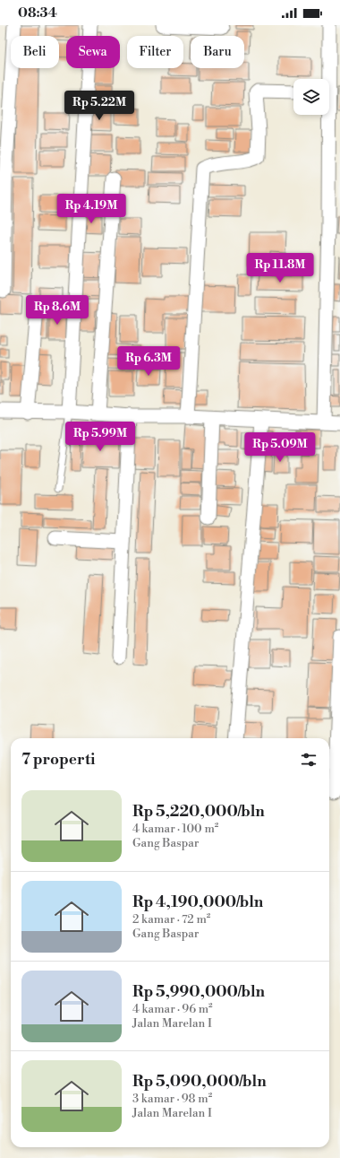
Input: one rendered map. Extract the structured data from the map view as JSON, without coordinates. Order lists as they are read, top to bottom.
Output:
{
  "page": {
    "status": "08:34",
    "chip": [
      "Beli",
      "Sewa",
      "Filter",
      "Baru"
    ],
    "price": [
      "Rp 5.22M",
      "Rp 4.19M",
      "Rp 11.8M",
      "Rp 8.6M",
      "Rp 6.3M",
      "Rp 5.99M",
      "Rp 5.09M"
    ],
    "heading": "7 properti",
    "list": [
      {
        "name": "Rp 5,220,000/bln",
        "note": "4 kamar · 100 m² · Gang Baspar"
      },
      {
        "name": "Rp 4,190,000/bln",
        "note": "2 kamar · 72 m² · Gang Baspar"
      },
      {
        "name": "Rp 5,990,000/bln",
        "note": "4 kamar · 96 m² · Jalan Marelan I"
      },
      {
        "name": "Rp 5,090,000/bln",
        "note": "3 kamar · 98 m² · Jalan Marelan I"
      }
    ]
  }
}
